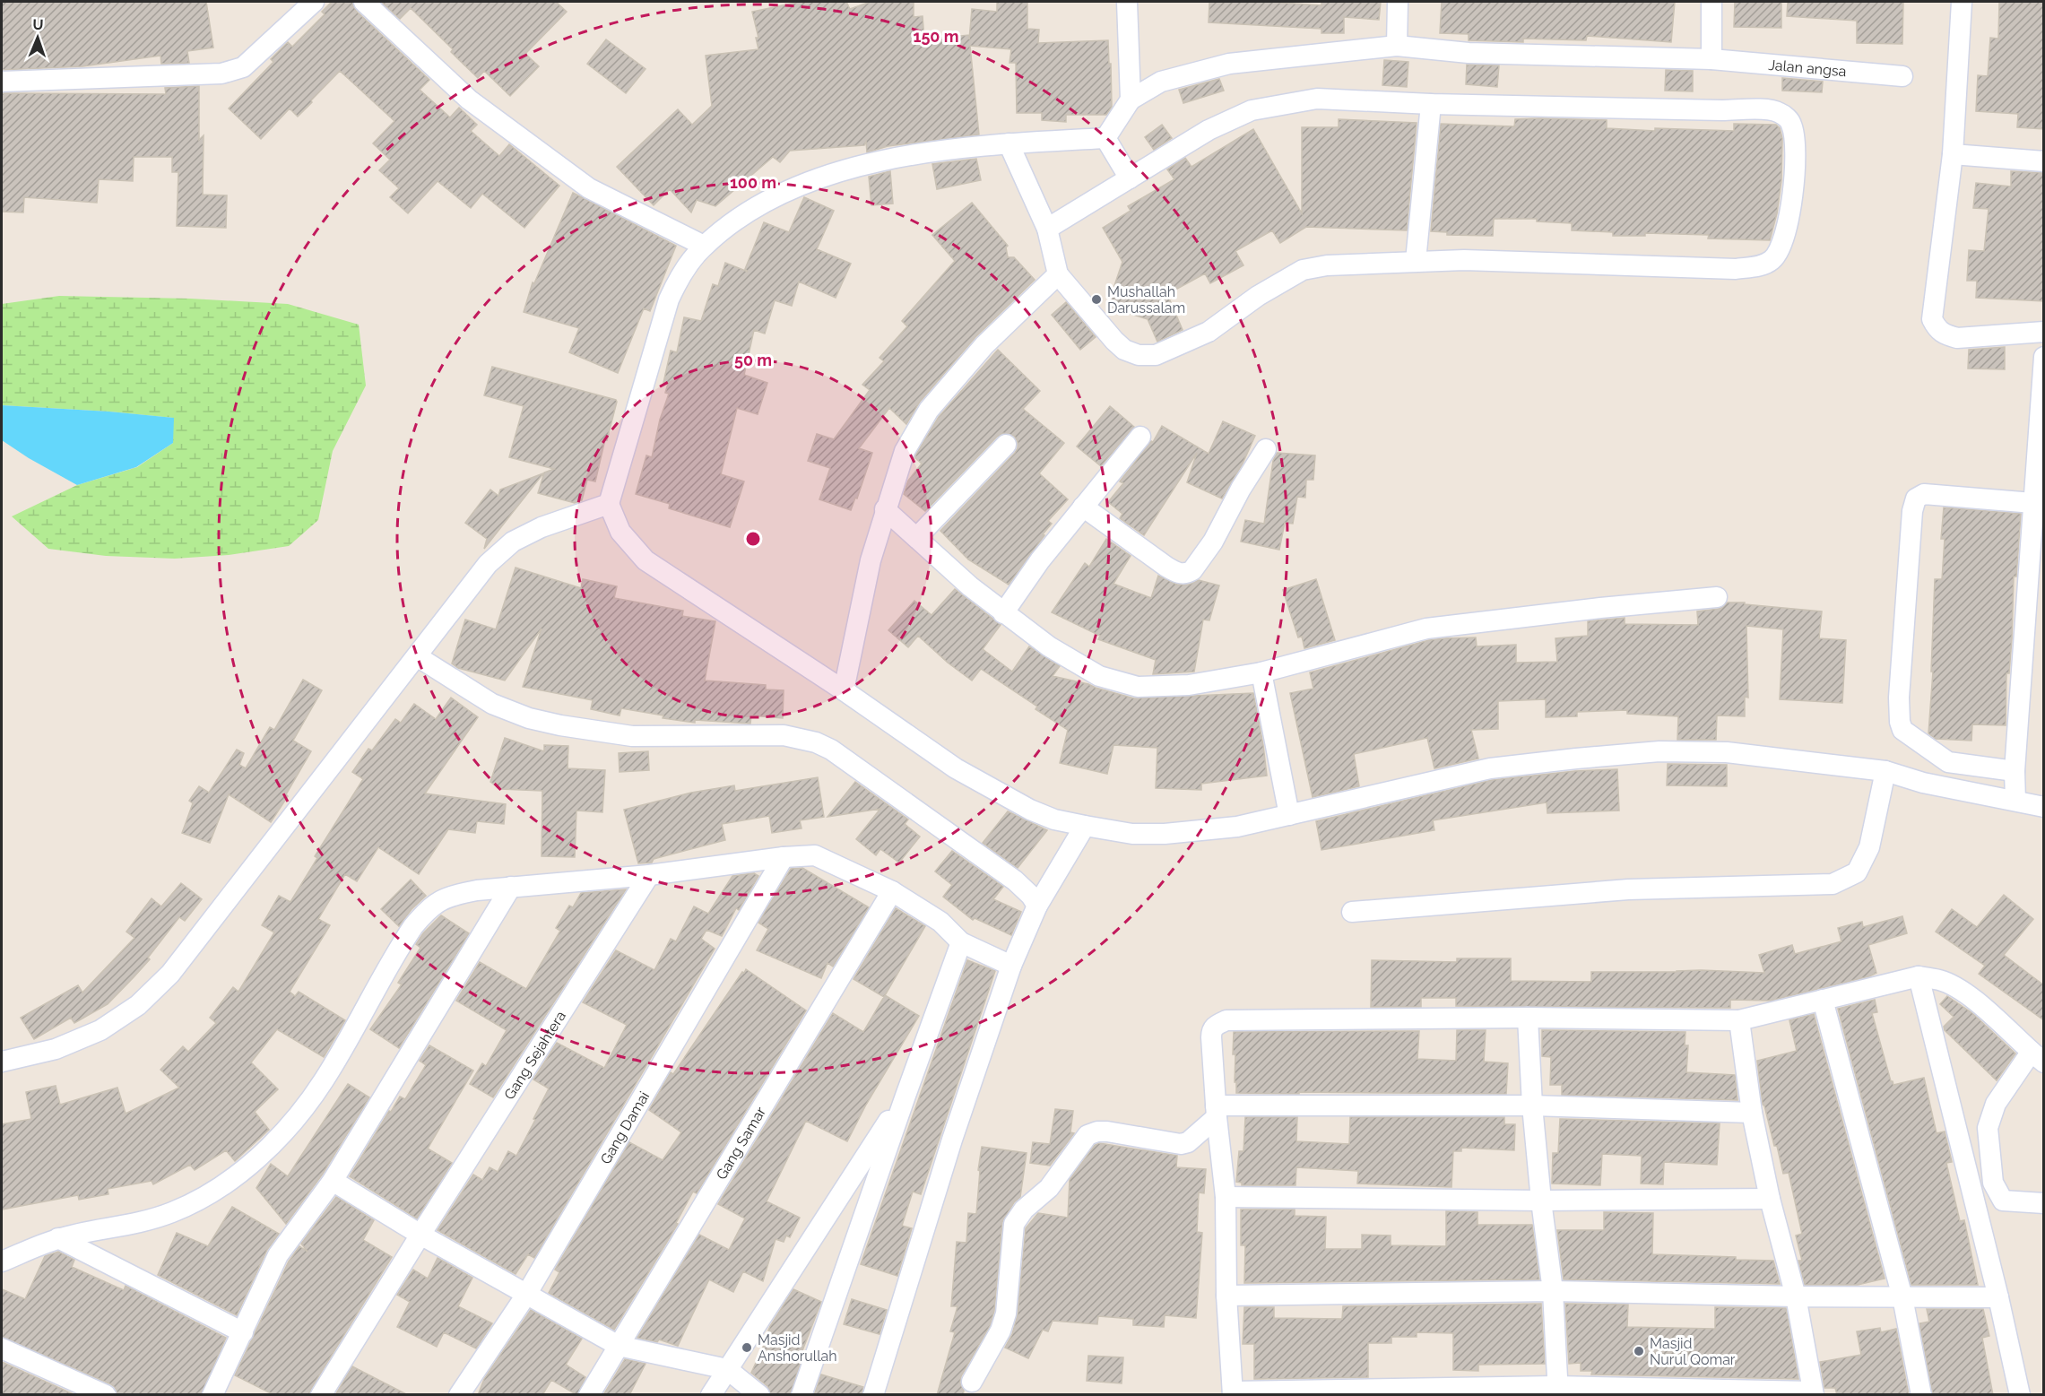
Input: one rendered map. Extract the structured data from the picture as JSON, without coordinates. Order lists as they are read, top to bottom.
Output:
{
  "streets": {
    "street": [
      "Jalan angsa",
      "Gang Sejahtera",
      "Gang Damai",
      "Gang Samar"
    ]
  },
  "places": ["Mushallah Darussalam", "Masjid Anshorullah", "Masjid Nurul Qomar"],
  "north": "top",
  "rings": ["150 m", "100 m", "50 m"]
}
